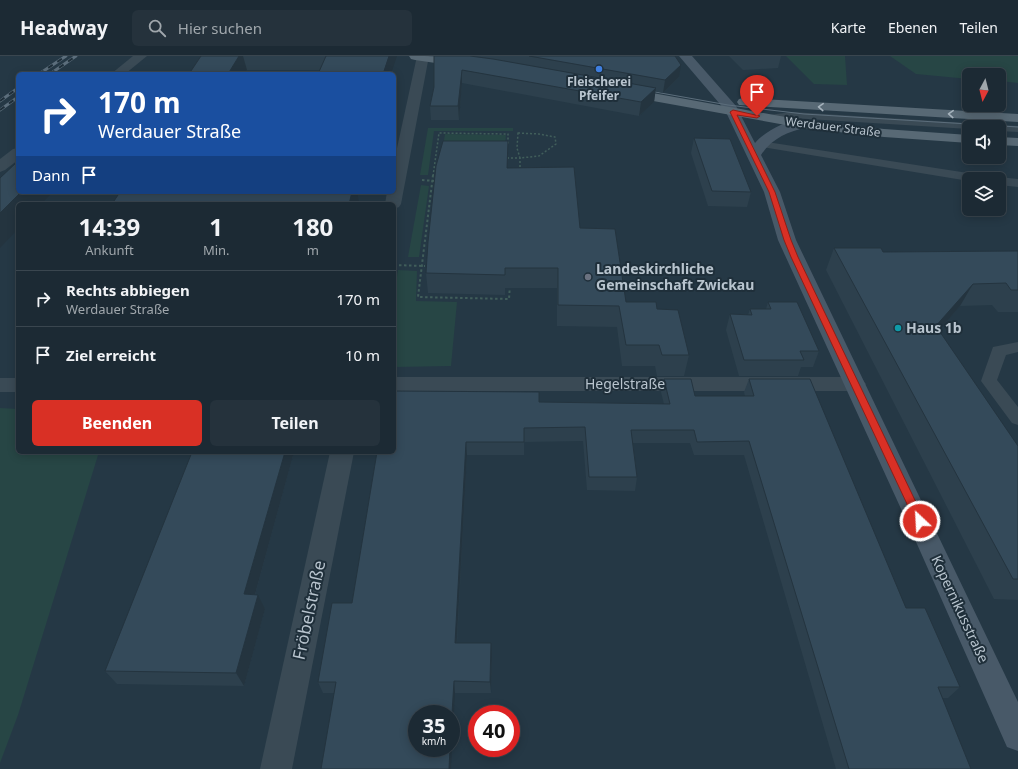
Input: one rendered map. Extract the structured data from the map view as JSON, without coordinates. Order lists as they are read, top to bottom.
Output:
{
  "streets": {
    "main road": ["Werdauer Straße"],
    "street": ["Hegelstraße", "Kopernikusstraße", "Fröbelstraße"]
  },
  "crossings": [
    ["Werdauer Straße", "Kopernikusstraße"],
    ["Hegelstraße", "Kopernikusstraße"]
  ],
  "places": ["Fleischerei Pfeifer", "Landeskirchliche Gemeinschaft Zwickau", "Haus 1b"],
  "north": "bottom",
  "page": {
    "header": "Headway",
    "search": "Hier suchen",
    "nav": ["Karte", "Ebenen", "Teilen"],
    "turn": ["170 m", "Werdauer Straße"],
    "then": "Dann",
    "eta": [
      "14:39",
      "Ankunft",
      "1",
      "Min.",
      "180",
      "m"
    ],
    "list": [
      {
        "name": "Rechts abbiegen",
        "note": "Werdauer Straße",
        "value": "170 m"
      },
      {
        "name": "Ziel erreicht",
        "value": "10 m"
      }
    ],
    "buttons": ["Beenden", "Teilen"],
    "speed": "35 km/h",
    "limit": "40"
  }
}
